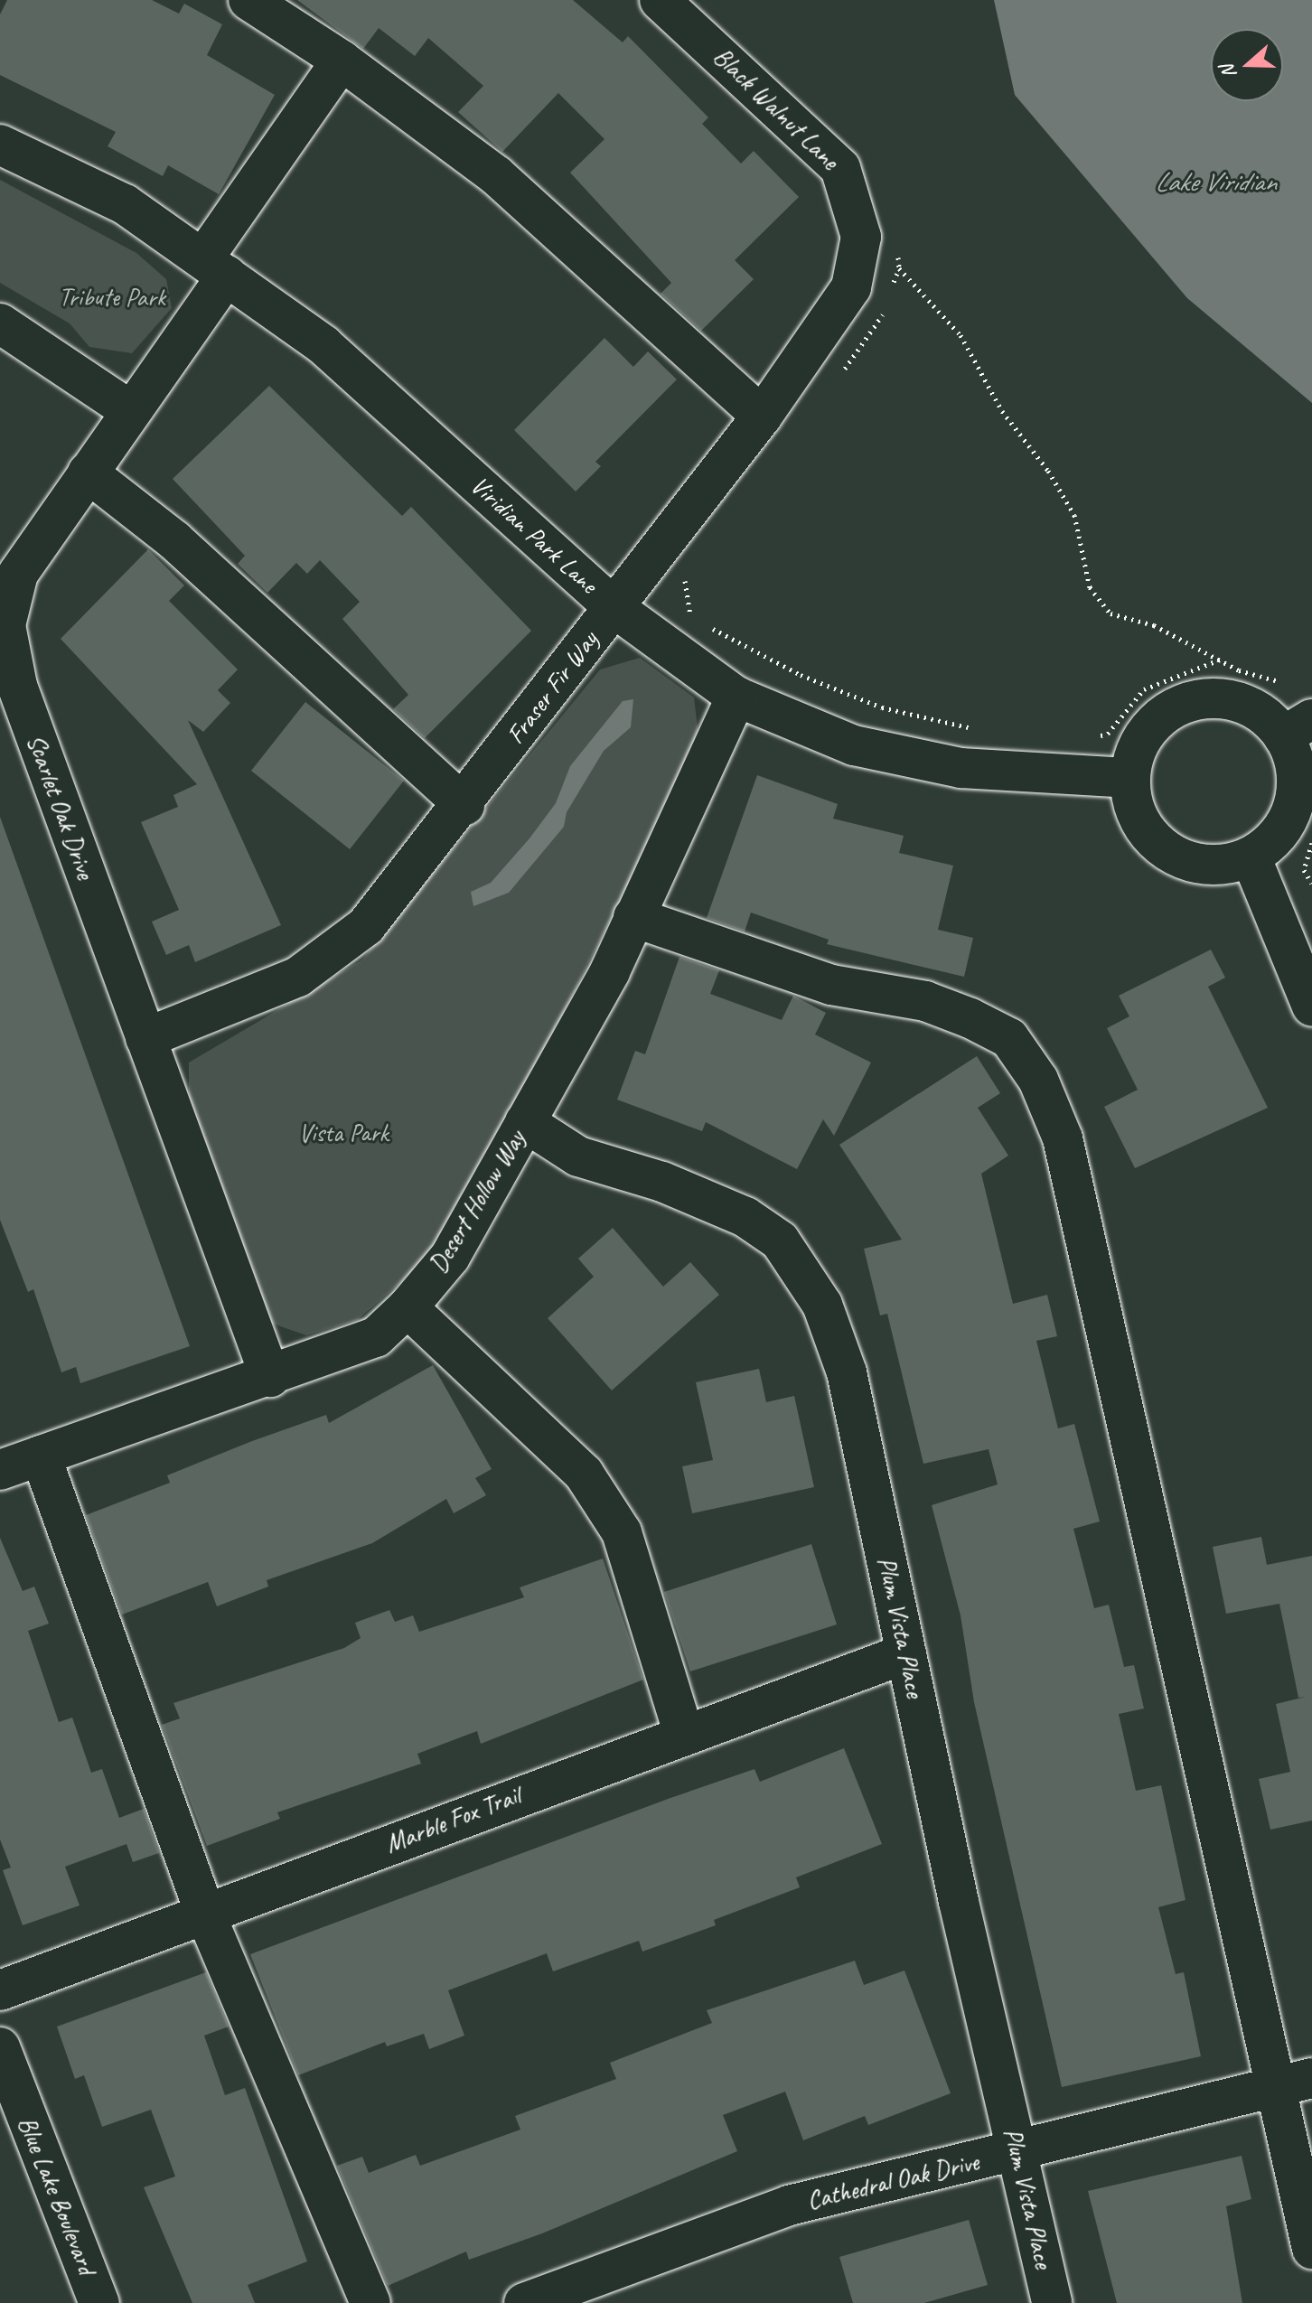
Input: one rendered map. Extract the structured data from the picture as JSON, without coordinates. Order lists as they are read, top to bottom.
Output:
{
  "streets": {
    "street": [
      "Black Walnut Lane",
      "Viridian Park Lane",
      "Fraser Fir Way",
      "Scarlet Oak Drive",
      "Desert Hollow Way",
      "Plum Vista Place",
      "Marble Fox Trail",
      "Cathedral Oak Drive",
      "Blue Lake Boulevard"
    ]
  },
  "crossings": [
    ["Black Walnut Lane", "Fraser Fir Way"],
    ["Viridian Park Lane", "Fraser Fir Way"],
    ["Viridian Park Lane", "Scarlet Oak Drive"],
    ["Viridian Park Lane", "Desert Hollow Way"],
    ["Fraser Fir Way", "Scarlet Oak Drive"],
    ["Scarlet Oak Drive", "Desert Hollow Way"],
    ["Desert Hollow Way", "Plum Vista Place"],
    ["Plum Vista Place", "Marble Fox Trail"],
    ["Plum Vista Place", "Cathedral Oak Drive"]
  ],
  "water": ["Lake Viridian"],
  "parks": ["Tribute Park", "Vista Park"],
  "north": "left"
}
